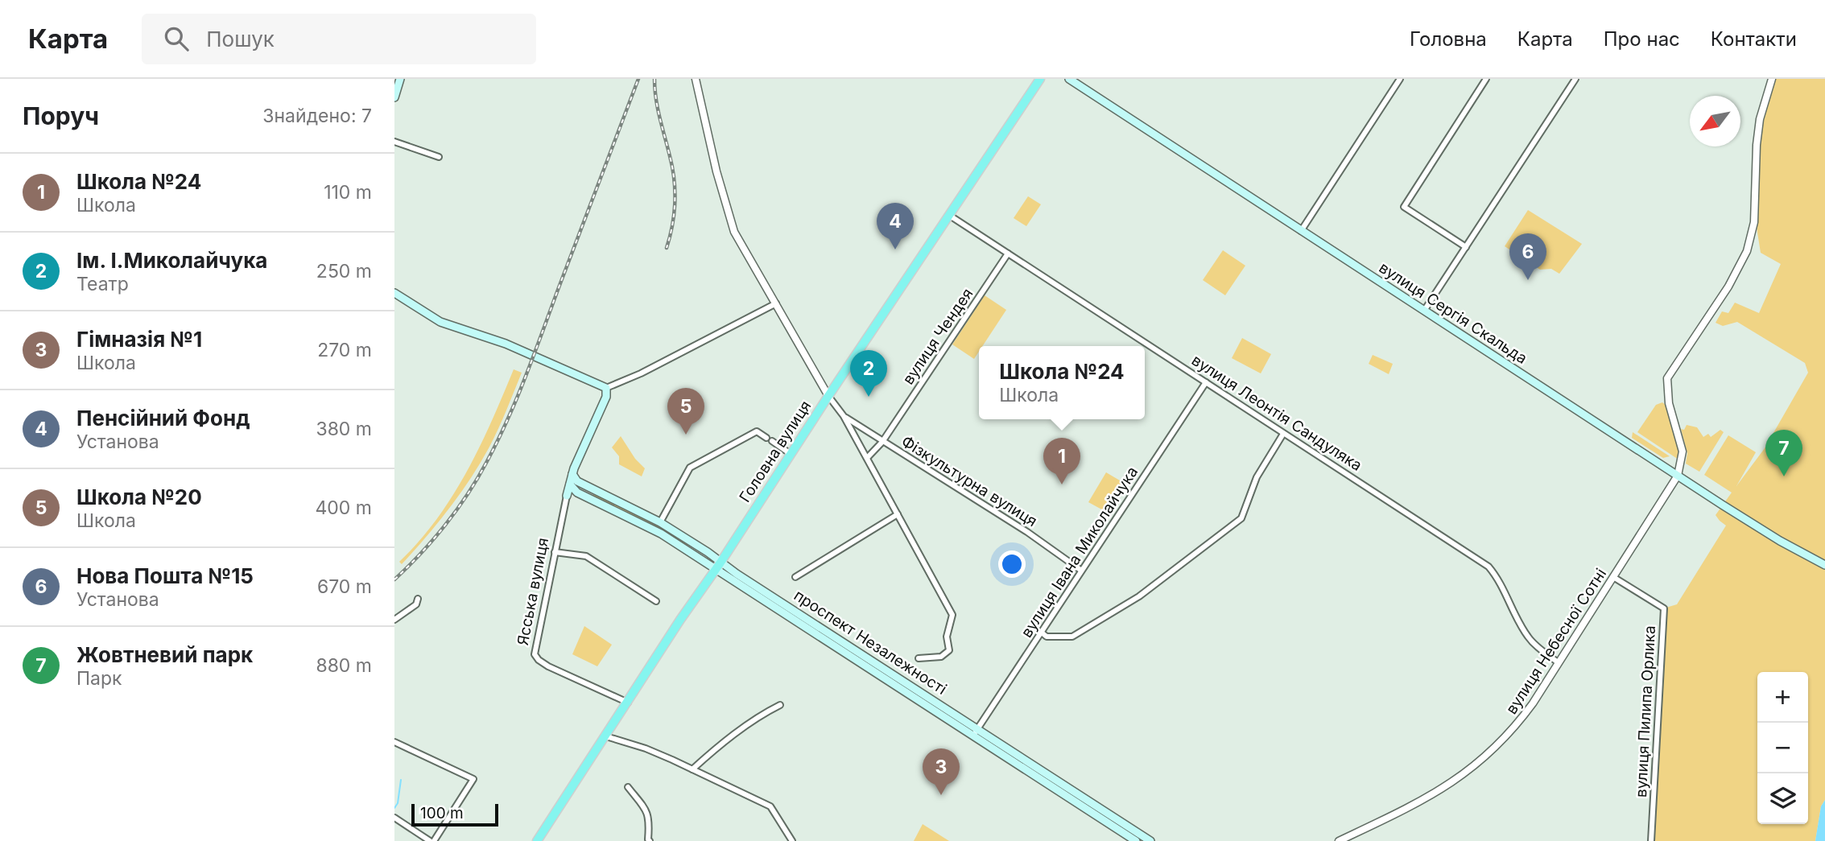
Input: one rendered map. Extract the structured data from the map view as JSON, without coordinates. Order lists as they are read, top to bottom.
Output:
{
  "streets": {
    "main road": ["вулиця Сергія Скальда", "Головна вулиця", "проспект Незалежності"],
    "street": [
      "вулиця Чендея",
      "вулиця Леонтія Сандуляка",
      "Фізкультурна вулиця",
      "вулиця Івана Миколайчука",
      "Ясська вулиця",
      "вулиця Небесної Сотні",
      "вулиця Пилипа Орлика"
    ]
  },
  "crossings": [
    ["вулиця Сергія Скальда", "вулиця Небесної Сотні"],
    ["вулиця Чендея", "вулиця Леонтія Сандуляка"],
    ["вулиця Чендея", "Фізкультурна вулиця"],
    ["вулиця Леонтія Сандуляка", "Головна вулиця"],
    ["вулиця Леонтія Сандуляка", "вулиця Івана Миколайчука"],
    ["вулиця Леонтія Сандуляка", "вулиця Небесної Сотні"],
    ["Головна вулиця", "Ясська вулиця"],
    ["Головна вулиця", "проспект Незалежності"],
    ["Фізкультурна вулиця", "вулиця Івана Миколайчука"],
    ["вулиця Івана Миколайчука", "проспект Незалежності"],
    ["вулиця Небесної Сотні", "вулиця Пилипа Орлика"]
  ],
  "scale_bar": "100 m",
  "north": "bottom left",
  "page": {
    "header": "Карта",
    "search": "Пошук",
    "nav": [
      "Головна",
      "Карта",
      "Про нас",
      "Контакти"
    ],
    "heading": ["Поруч", "Знайдено: 7"],
    "list": [
      {
        "mark": "1",
        "name": "Школа №24",
        "note": "Школа",
        "value": "110 m"
      },
      {
        "mark": "2",
        "name": "Ім. І.Миколайчука",
        "note": "Театр",
        "value": "250 m"
      },
      {
        "mark": "3",
        "name": "Гімназія №1",
        "note": "Школа",
        "value": "270 m"
      },
      {
        "mark": "4",
        "name": "Пенсійний Фонд",
        "note": "Установа",
        "value": "380 m"
      },
      {
        "mark": "5",
        "name": "Школа №20",
        "note": "Школа",
        "value": "400 m"
      },
      {
        "mark": "6",
        "name": "Нова Пошта №15",
        "note": "Установа",
        "value": "670 m"
      },
      {
        "mark": "7",
        "name": "Жовтневий парк",
        "note": "Парк",
        "value": "880 m"
      }
    ],
    "pins": [
      "4",
      "6",
      "2",
      "5",
      "7",
      "1",
      "3"
    ],
    "popup": ["Школа №24", "Школа"],
    "map_buttons": ["+", "−"],
    "scale": "100 m"
  }
}
